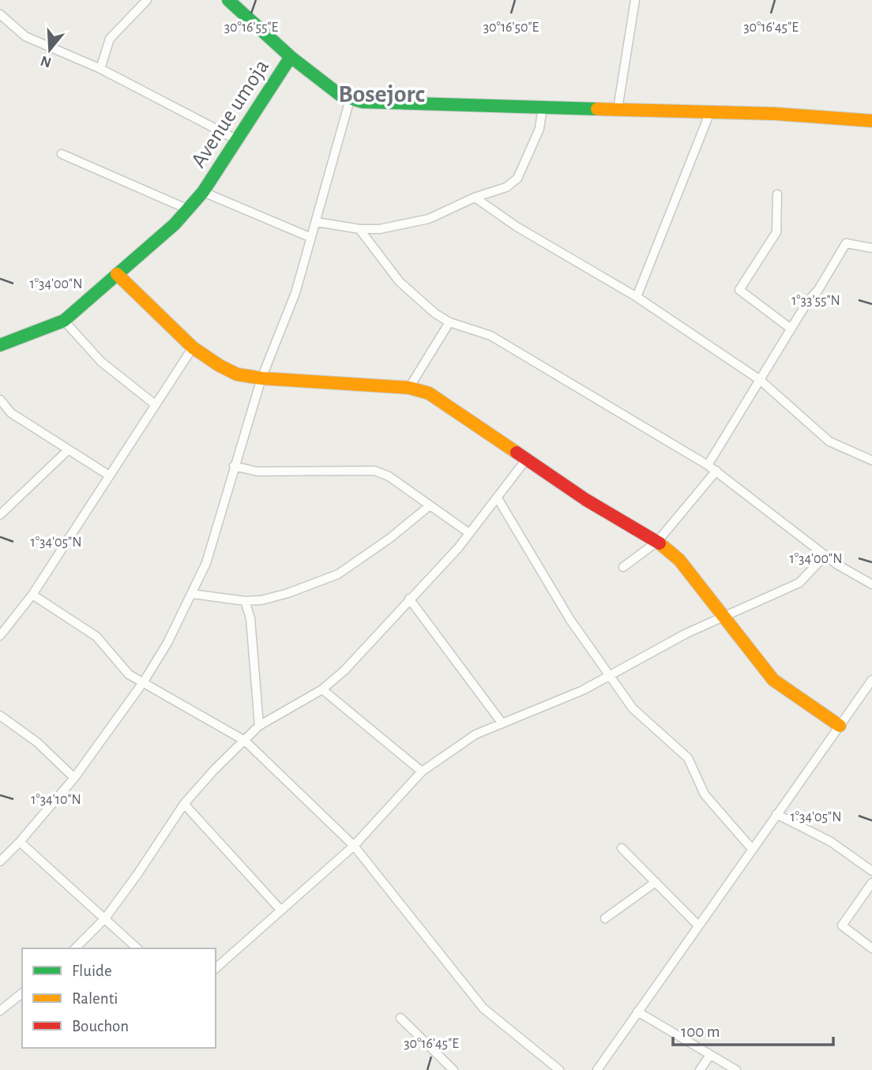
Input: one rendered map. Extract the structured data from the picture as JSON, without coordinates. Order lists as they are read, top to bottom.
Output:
{
  "streets": {
    "street": ["Avenue umoja"]
  },
  "districts": ["Bosejorc"],
  "legend": ["Fluide", "Ralenti", "Bouchon"],
  "scale_bar": "100 m",
  "north": "bottom",
  "coordinates": [
    "30°16'55\"E",
    "30°16'50\"E",
    "30°16'45\"E",
    "1°34'00\"N",
    "1°33'55\"N",
    "1°34'05\"N",
    "1°34'10\"N"
  ]
}
